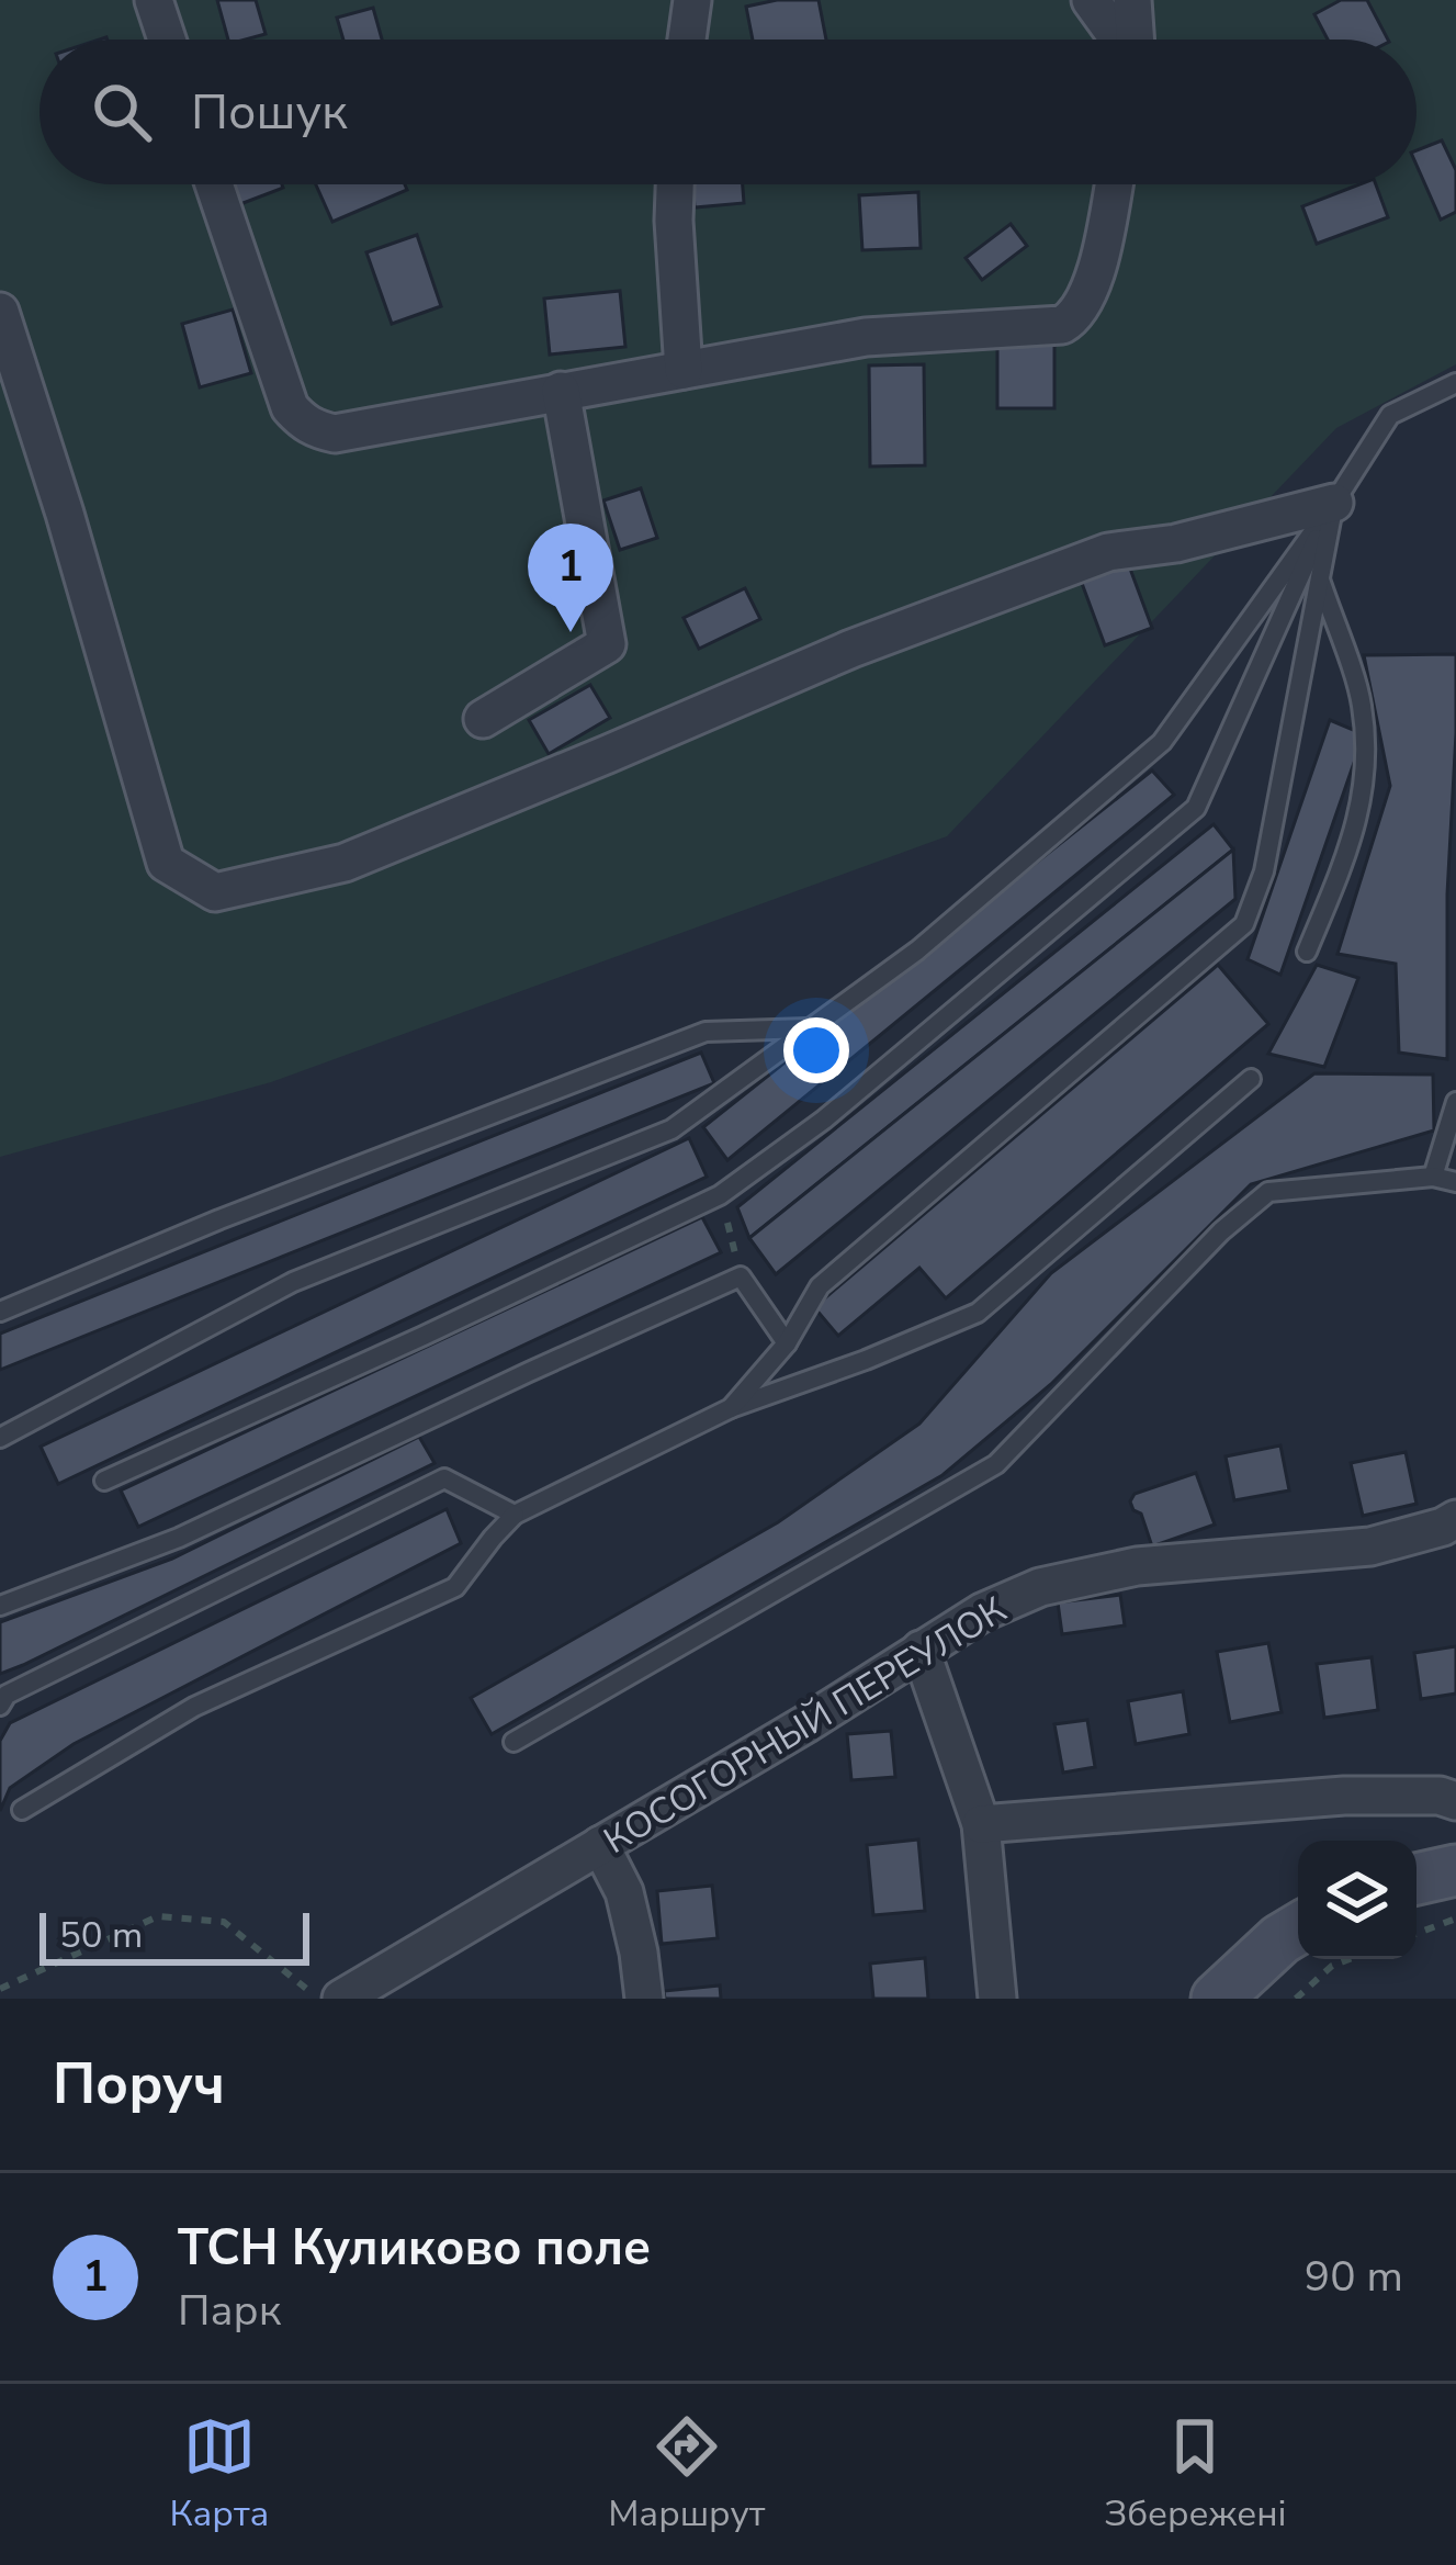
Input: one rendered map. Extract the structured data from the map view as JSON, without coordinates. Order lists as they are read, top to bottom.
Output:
{
  "streets": {
    "street": ["КОСОГОРНЫЙ ПЕРЕУЛОК"]
  },
  "scale_bar": "50 m",
  "page": {
    "search": "Пошук",
    "pins": "1",
    "scale": "50 m",
    "heading": "Поруч",
    "list": [
      {
        "mark": "1",
        "name": "ТСН Куликово поле",
        "note": "Парк",
        "value": "90 m"
      }
    ],
    "nav": ["Карта", "Маршрут", "Збережені"]
  }
}
